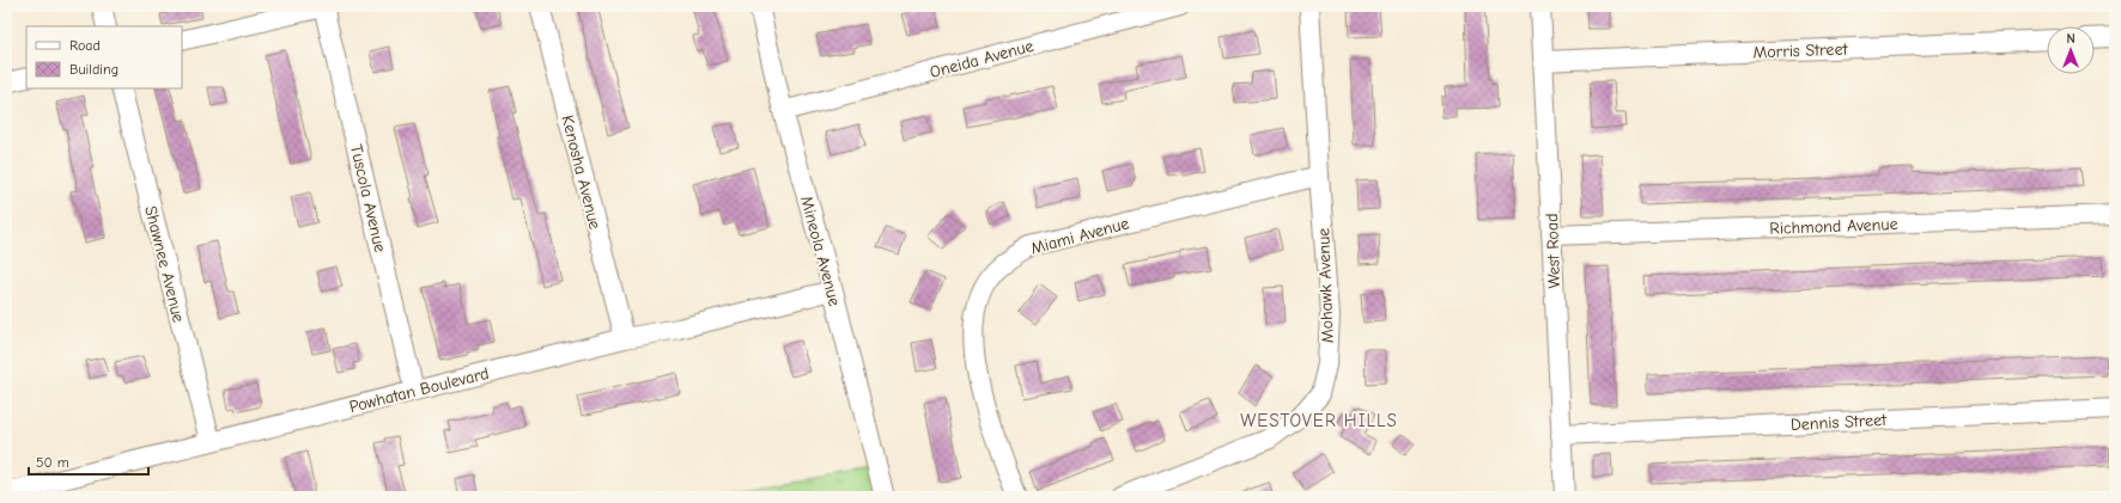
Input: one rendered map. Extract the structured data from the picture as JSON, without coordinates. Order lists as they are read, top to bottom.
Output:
{
  "streets": {
    "street": [
      "Morris Street",
      "Oneida Avenue",
      "Kenosha Avenue",
      "Tuscola Avenue",
      "Richmond Avenue",
      "Miami Avenue",
      "Mineola Avenue",
      "West Road",
      "Shawnee Avenue",
      "Mohawk Avenue",
      "Powhatan Boulevard",
      "Dennis Street"
    ]
  },
  "crossings": [
    ["Morris Street", "West Road"],
    ["Oneida Avenue", "Mineola Avenue"],
    ["Kenosha Avenue", "Powhatan Boulevard"],
    ["Tuscola Avenue", "Powhatan Boulevard"],
    ["Richmond Avenue", "West Road"],
    ["Miami Avenue", "Mohawk Avenue"],
    ["Mineola Avenue", "Powhatan Boulevard"],
    ["West Road", "Dennis Street"],
    ["Shawnee Avenue", "Powhatan Boulevard"]
  ],
  "districts": ["WESTOVER HILLS"],
  "legend": ["Road", "Building"],
  "scale_bar": "50 m",
  "north": "top"
}
